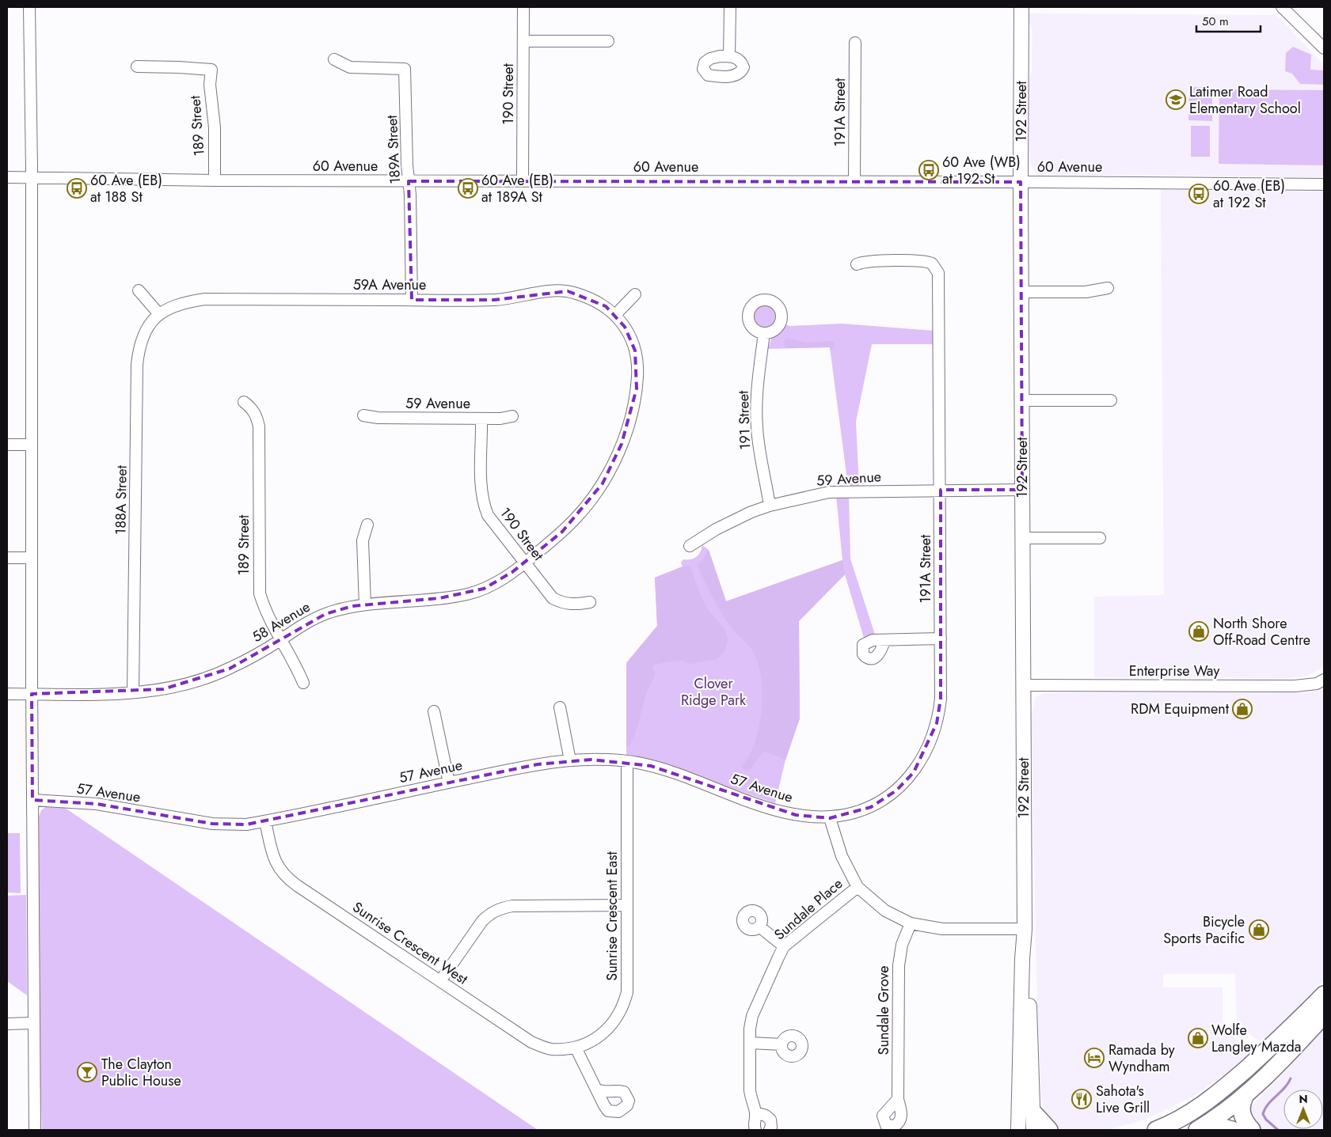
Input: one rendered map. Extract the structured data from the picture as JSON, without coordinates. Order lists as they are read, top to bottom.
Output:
{
  "streets": {
    "main road": ["192 Street"],
    "street": [
      "190 Street",
      "191A Street",
      "189 Street",
      "189A Street",
      "60 Avenue",
      "59A Avenue",
      "59 Avenue",
      "191 Street",
      "188A Street",
      "58 Avenue",
      "Enterprise Way",
      "57 Avenue",
      "Sundale Place",
      "Sunrise Crescent East",
      "Sunrise Crescent West",
      "Sundale Grove"
    ]
  },
  "crossings": [
    ["190 Street", "60 Avenue"],
    ["190 Street", "59 Avenue"],
    ["190 Street", "58 Avenue"],
    ["192 Street", "60 Avenue"],
    ["192 Street", "59 Avenue"],
    ["192 Street", "Enterprise Way"],
    ["191A Street", "60 Avenue"],
    ["191A Street", "59 Avenue"],
    ["191A Street", "57 Avenue"],
    ["189 Street", "60 Avenue"],
    ["189 Street", "58 Avenue"],
    ["189A Street", "60 Avenue"],
    ["189A Street", "59A Avenue"],
    ["59A Avenue", "188A Street"],
    ["59A Avenue", "58 Avenue"],
    ["59 Avenue", "191 Street"],
    ["188A Street", "58 Avenue"],
    ["57 Avenue", "Sunrise Crescent East"],
    ["57 Avenue", "Sunrise Crescent West"],
    ["Sunrise Crescent East", "Sunrise Crescent West"]
  ],
  "parks": ["Clover Ridge Park"],
  "places": {
    "school or university": ["Latimer Road Elementary School"],
    "bus stop": [
      "60 Ave (WB) at 192 St",
      "60 Ave (EB) at 188 St",
      "60 Ave (EB) at 189A St",
      "60 Ave (EB) at 192 St"
    ],
    "shop": [
      "North Shore Off-Road Centre",
      "RDM Equipment",
      "Bicycle Sports Pacific",
      "Wolfe Langley Mazda"
    ],
    "hotel": ["Ramada by Wyndham"],
    "bar": ["The Clayton Public House"],
    "restaurant": ["Sahota's Live Grill"]
  },
  "scale_bar": "50 m",
  "north": "top"
}
